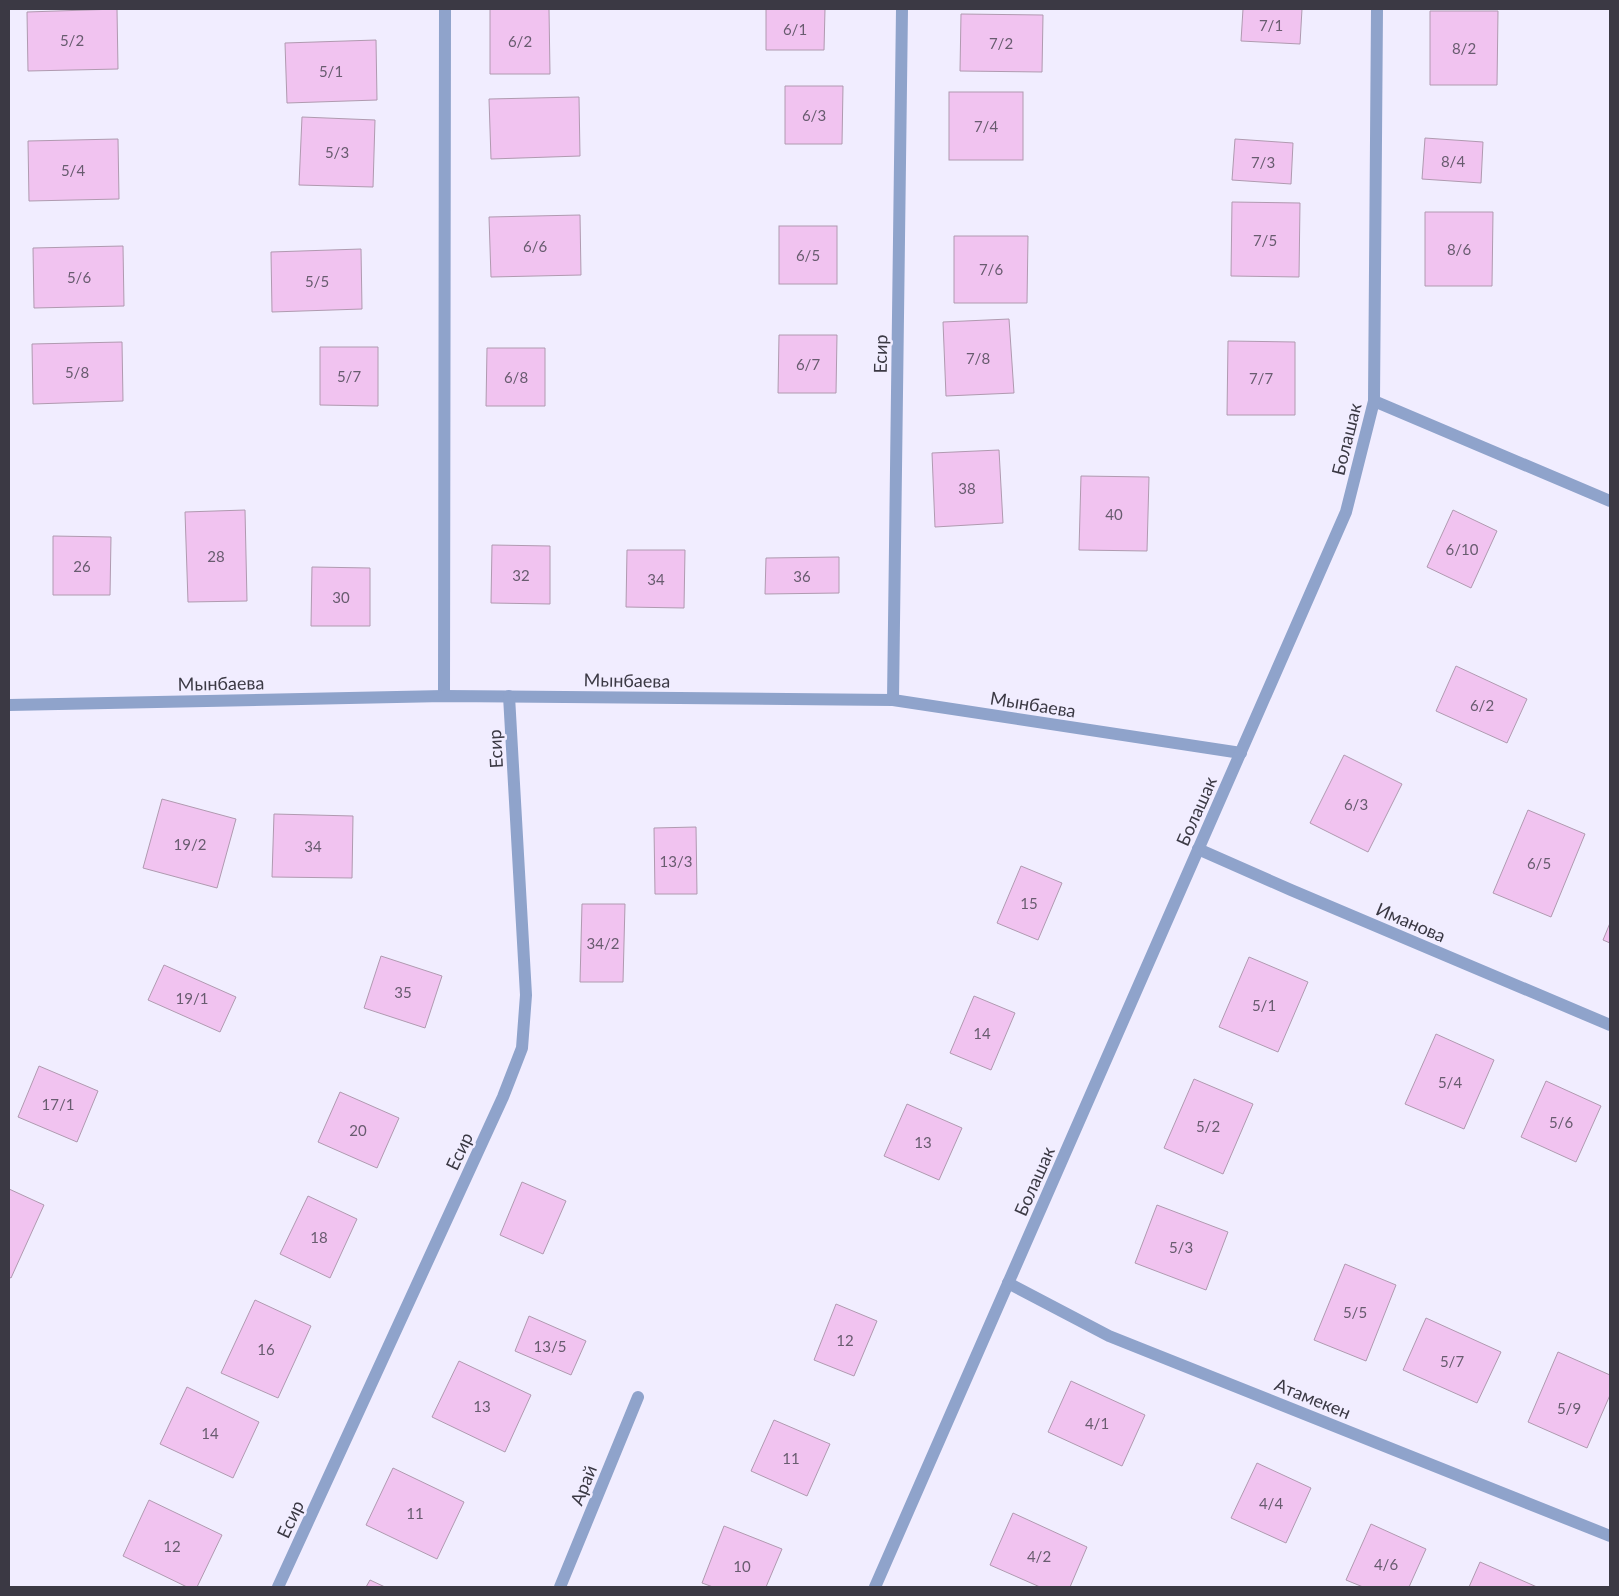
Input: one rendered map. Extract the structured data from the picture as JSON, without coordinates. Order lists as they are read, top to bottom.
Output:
{
  "streets": {
    "street": [
      "Есир",
      "Болашак",
      "Мынбаева",
      "Иманова",
      "Атамекен",
      "Арай"
    ]
  },
  "crossings": [
    ["Есир", "Мынбаева"],
    ["Болашак", "Мынбаева"],
    ["Болашак", "Иманова"],
    ["Болашак", "Атамекен"]
  ],
  "house_numbers": [
    "7/1",
    "6/1",
    "5/2",
    "6/2",
    "7/2",
    "8/2",
    "5/1",
    "6/3",
    "7/4",
    "5/3",
    "8/4",
    "7/3",
    "5/4",
    "7/5",
    "6/6",
    "8/6",
    "6/5",
    "7/6",
    "5/6",
    "5/5",
    "7/8",
    "6/7",
    "5/8",
    "5/7",
    "6/8",
    "7/7",
    "38",
    "40",
    "6/10",
    "28",
    "26",
    "32",
    "36",
    "34",
    "30",
    "6/2",
    "6/3",
    "19/2",
    "34",
    "13/3",
    "6/5",
    "15",
    "34/2",
    "35",
    "19/1",
    "5/1",
    "14",
    "5/4",
    "17/1",
    "5/6",
    "5/2",
    "20",
    "13",
    "18",
    "5/3",
    "5/5",
    "12",
    "13/5",
    "16",
    "5/7",
    "13",
    "5/9",
    "4/1",
    "14",
    "11",
    "4/4",
    "11",
    "12",
    "4/2",
    "4/6",
    "10"
  ]
}
